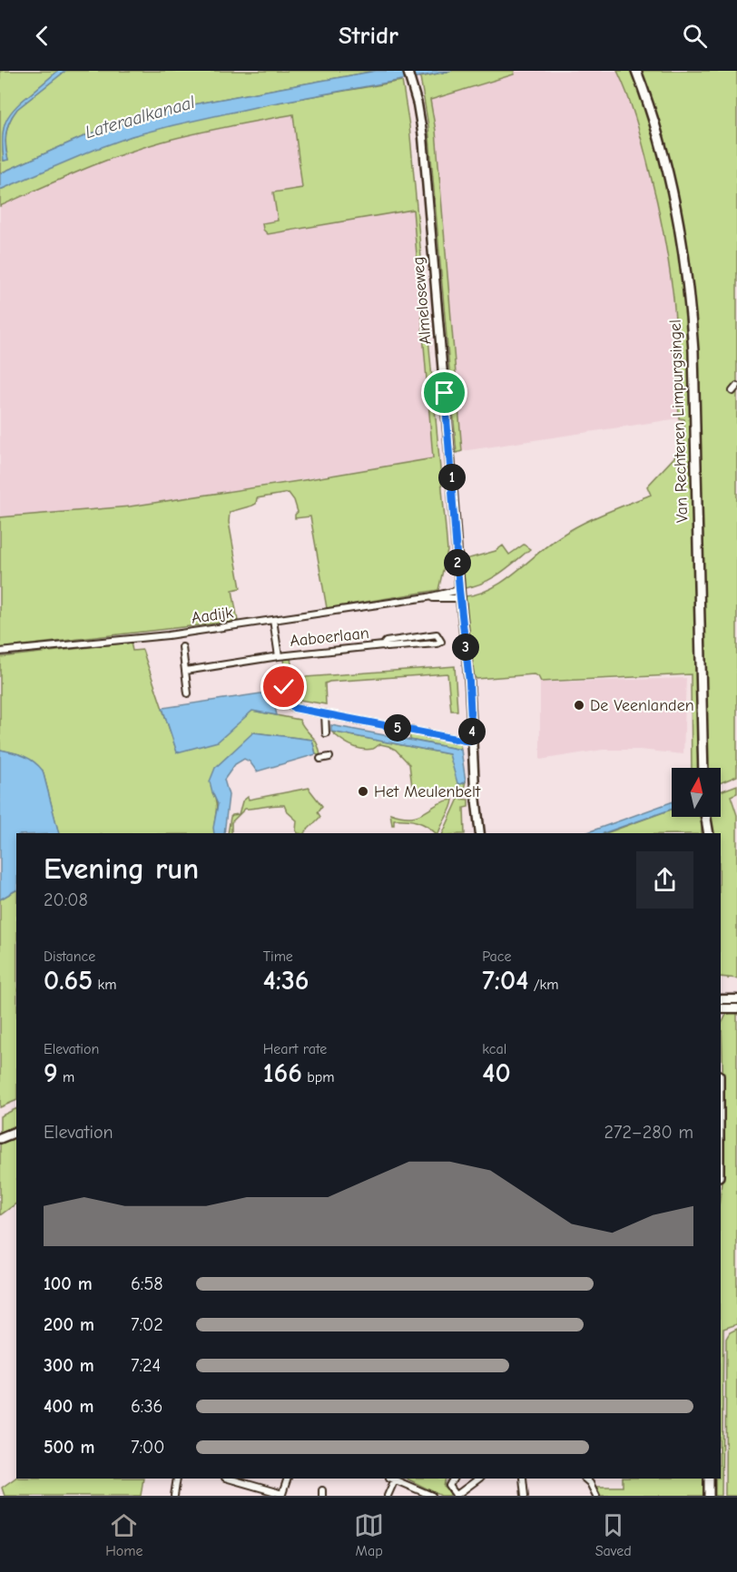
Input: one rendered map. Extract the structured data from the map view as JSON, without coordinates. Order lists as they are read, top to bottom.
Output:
{
  "streets": {
    "main road": ["Van Rechteren Limpurgsingel"],
    "street": ["Almeloseweg", "Aadijk", "Aaboerlaan"]
  },
  "crossings": [
    ["Almeloseweg", "Aadijk"],
    ["Aadijk", "Aaboerlaan"]
  ],
  "water": ["Lateraalkanaal"],
  "places": ["De Veenlanden", "Het Meulenbelt"],
  "north": "top",
  "page": {
    "header": "Stridr",
    "pins": [
      "1",
      "2",
      "3",
      "5",
      "4"
    ],
    "heading": ["Evening run", "20:08"],
    "stats": [
      ["Distance", "0.65 km"],
      ["Time", "4:36"],
      ["Pace", "7:04 /km"],
      ["Elevation", "9 m"],
      ["Heart rate", "166 bpm"],
      ["kcal", "40"]
    ],
    "chart": ["Elevation", "272–280 m"],
    "list": [
      {
        "name": "100 m",
        "note": "6:58"
      },
      {
        "name": "200 m",
        "note": "7:02"
      },
      {
        "name": "300 m",
        "note": "7:24"
      },
      {
        "name": "400 m",
        "note": "6:36"
      },
      {
        "name": "500 m",
        "note": "7:00"
      }
    ],
    "tabs": ["Home", "Map", "Saved"]
  }
}
